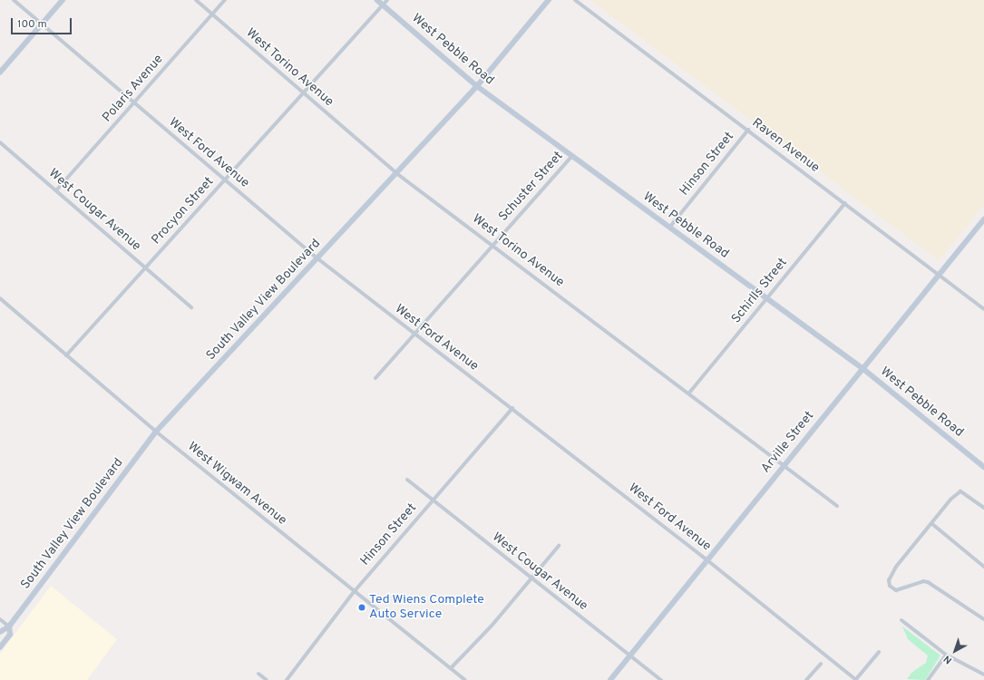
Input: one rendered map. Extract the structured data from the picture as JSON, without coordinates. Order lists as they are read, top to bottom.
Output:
{
  "streets": {
    "street": [
      "West Pebble Road",
      "West Torino Avenue",
      "Polaris Avenue",
      "Raven Avenue",
      "West Ford Avenue",
      "Hinson Street",
      "Schuster Street",
      "West Cougar Avenue",
      "Procyon Street",
      "Schirlls Street",
      "South Valley View Boulevard",
      "Arville Street",
      "West Wigwam Avenue"
    ]
  },
  "crossings": [
    ["West Pebble Road", "Hinson Street"],
    ["West Pebble Road", "Schuster Street"],
    ["West Pebble Road", "Procyon Street"],
    ["West Pebble Road", "Schirlls Street"],
    ["West Pebble Road", "South Valley View Boulevard"],
    ["West Pebble Road", "Arville Street"],
    ["West Torino Avenue", "Polaris Avenue"],
    ["West Torino Avenue", "Schuster Street"],
    ["West Torino Avenue", "Procyon Street"],
    ["West Torino Avenue", "Schirlls Street"],
    ["West Torino Avenue", "South Valley View Boulevard"],
    ["West Torino Avenue", "Arville Street"],
    ["Polaris Avenue", "West Ford Avenue"],
    ["Polaris Avenue", "West Cougar Avenue"],
    ["Raven Avenue", "Hinson Street"],
    ["Raven Avenue", "Schirlls Street"],
    ["Raven Avenue", "Arville Street"],
    ["West Ford Avenue", "Hinson Street"],
    ["West Ford Avenue", "Schuster Street"],
    ["West Ford Avenue", "Procyon Street"],
    ["West Ford Avenue", "South Valley View Boulevard"],
    ["West Ford Avenue", "Arville Street"],
    ["Hinson Street", "West Cougar Avenue"],
    ["Hinson Street", "West Wigwam Avenue"],
    ["West Cougar Avenue", "Procyon Street"],
    ["West Cougar Avenue", "Arville Street"],
    ["Procyon Street", "West Wigwam Avenue"],
    ["South Valley View Boulevard", "West Wigwam Avenue"]
  ],
  "places": ["Ted Wiens Complete Auto Service"],
  "scale_bar": "100 m",
  "north": "bottom left"
}
